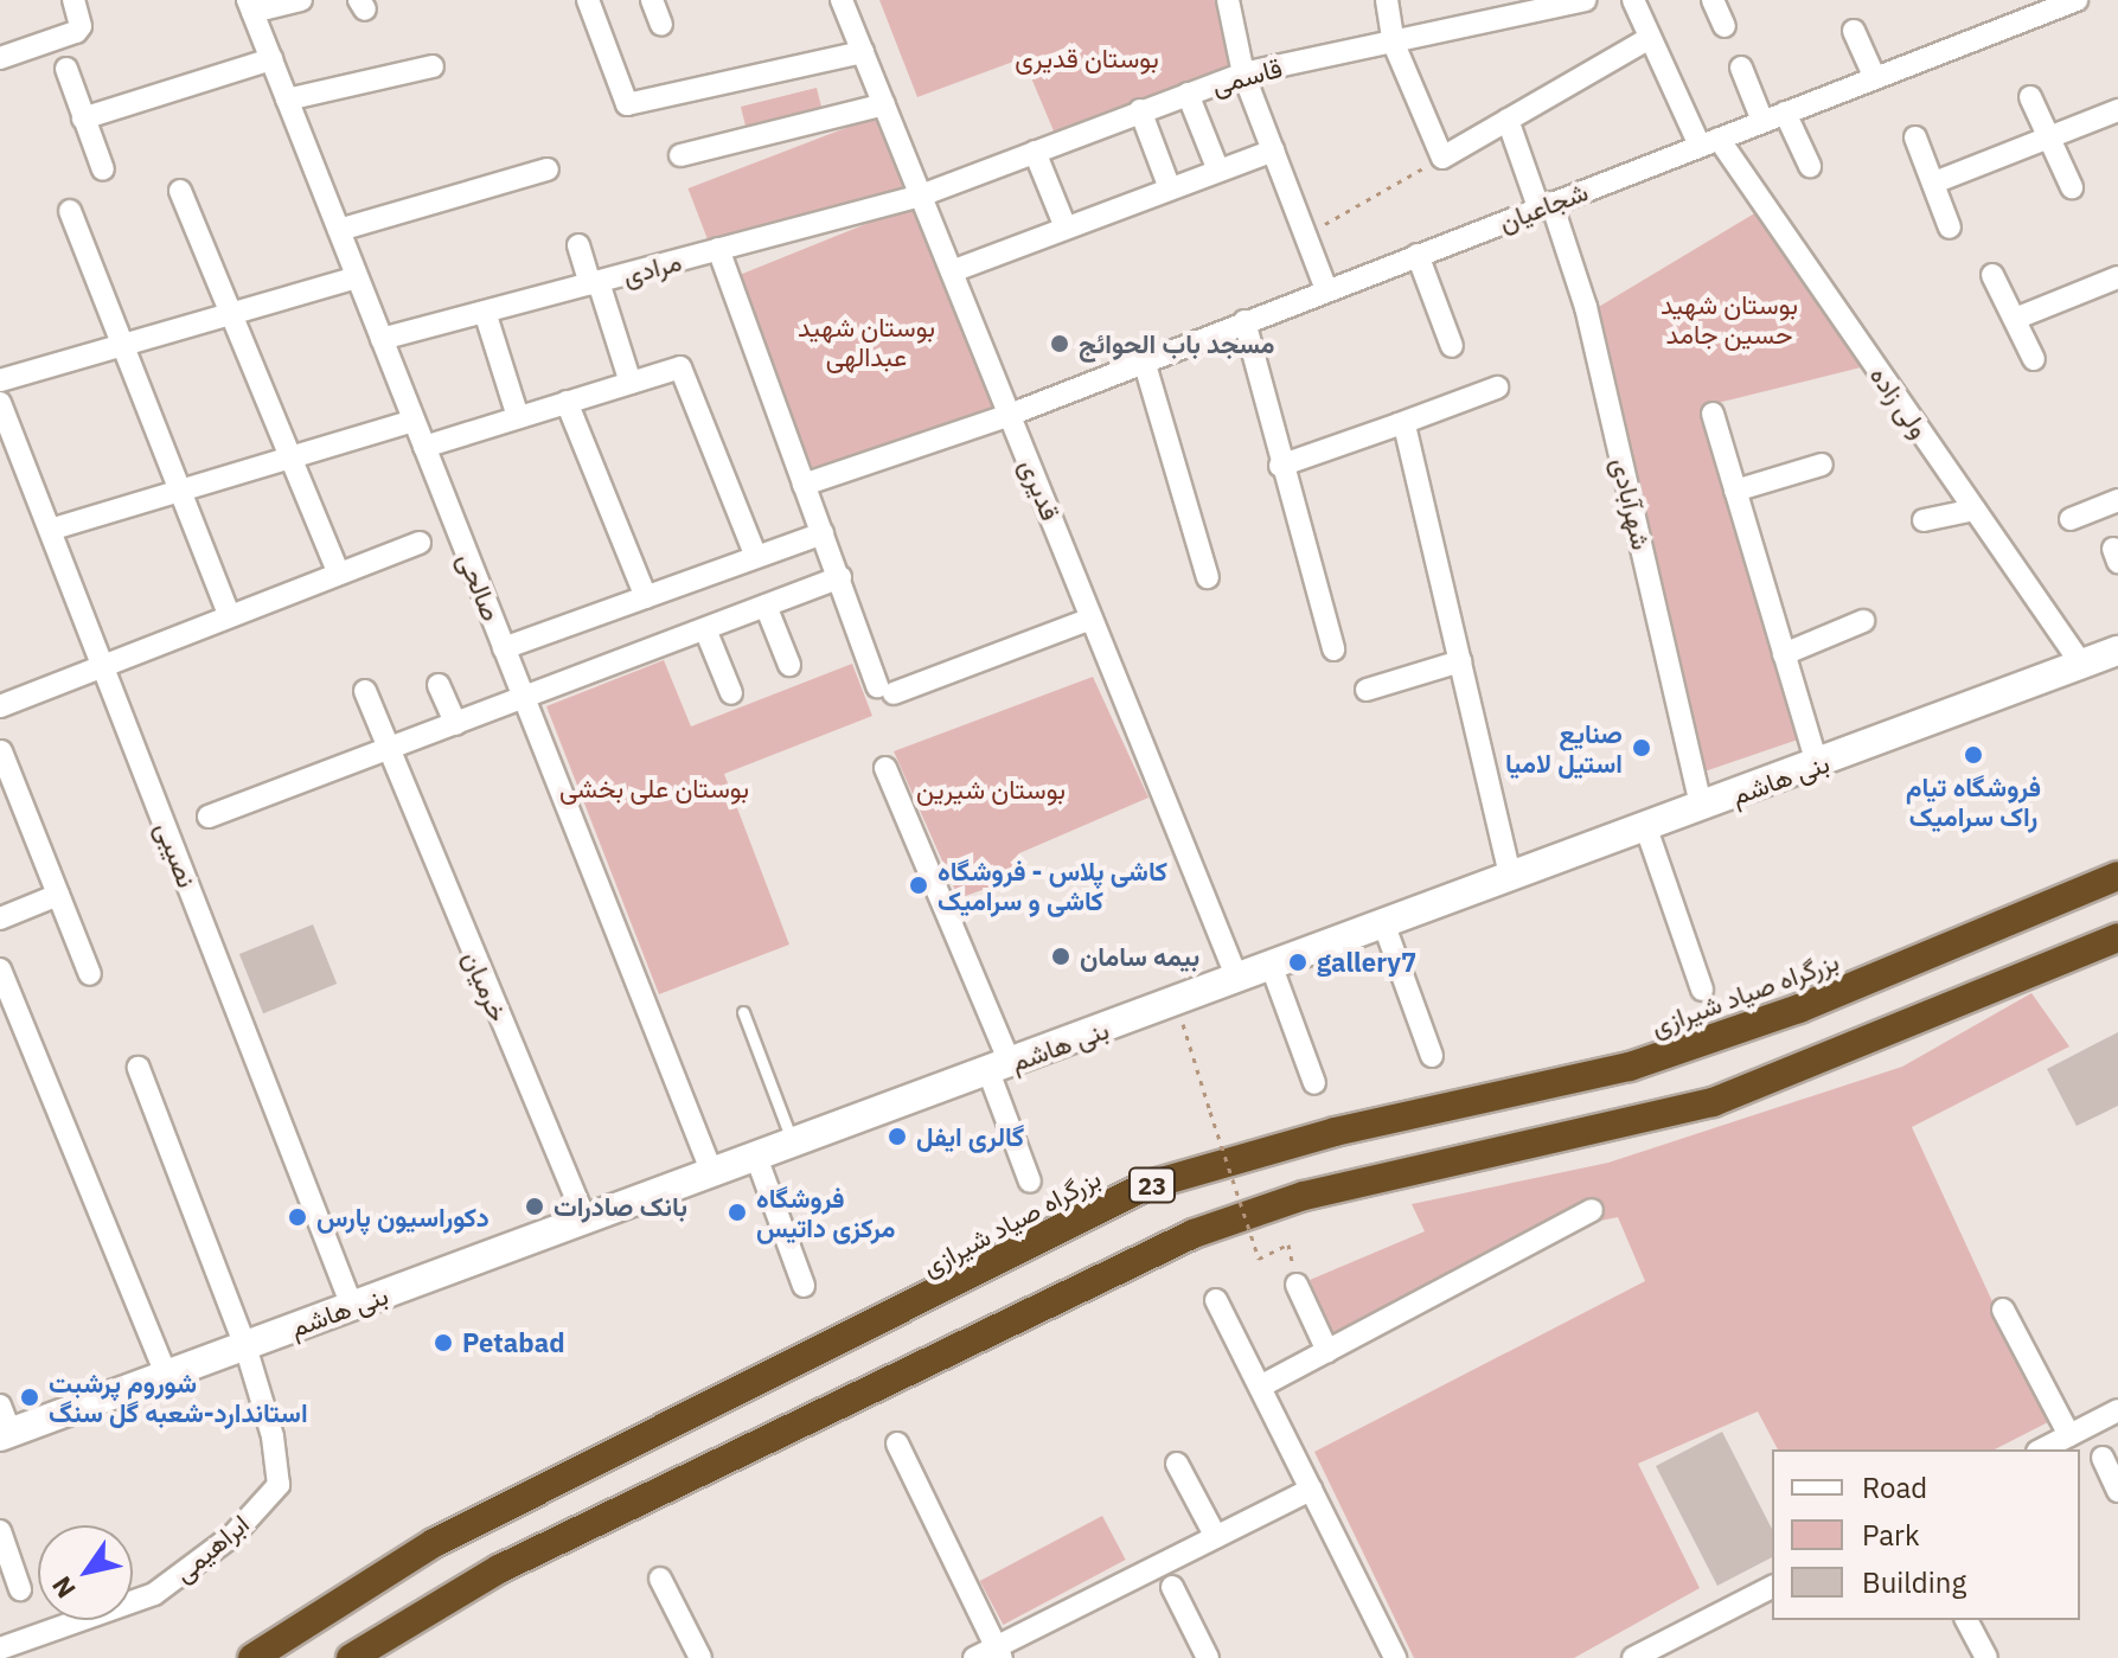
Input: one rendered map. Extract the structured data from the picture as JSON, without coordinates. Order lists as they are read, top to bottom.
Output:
{
  "streets": {
    "highway": ["بزرگراه صیاد شیرازی", "23"],
    "main road": ["بنی هاشم"],
    "street": [
      "قاسمی",
      "شجاعیان",
      "مرادی",
      "ولی زاده",
      "قدیری",
      "شهرآبادی",
      "صالحی",
      "نصیبی",
      "خرمیان",
      "ابراهیمی"
    ]
  },
  "crossings": [
    ["قاسمی", "مرادی"],
    ["قاسمی", "قدیری"],
    ["شجاعیان", "ولی زاده"],
    ["شجاعیان", "قدیری"],
    ["شجاعیان", "شهرآبادی"],
    ["مرادی", "قدیری"],
    ["مرادی", "صالحی"],
    ["ولی زاده", "بنی هاشم"],
    ["قدیری", "بنی هاشم"],
    ["شهرآبادی", "بنی هاشم"],
    ["صالحی", "بنی هاشم"],
    ["بنی هاشم", "نصیبی"],
    ["بنی هاشم", "خرمیان"],
    ["بنی هاشم", "ابراهیمی"]
  ],
  "parks": [
    "بوستان قدیری",
    "بوستان شهید حسین جامد",
    "بوستان شهید عبدالهی",
    "بوستان علی بخشی",
    "بوستان شیرین"
  ],
  "places": [
    "مسجد باب الحوائج",
    "صنایع استیل لامیا",
    "فروشگاه تیام راک سرامیک",
    "کاشی پلاس - فروشگاه کاشی و سرامیک",
    "بیمه سامان",
    "gallery7",
    "گالری ایفل",
    "بانک صادرات",
    "فروشگاه مرکزی داتیس",
    "دکوراسیون پارس",
    "Petabad",
    "شوروم پرشیت استاندارد-شعبه گل سنگ"
  ],
  "legend": ["Road", "Park", "Building"],
  "north": "bottom left"
}
